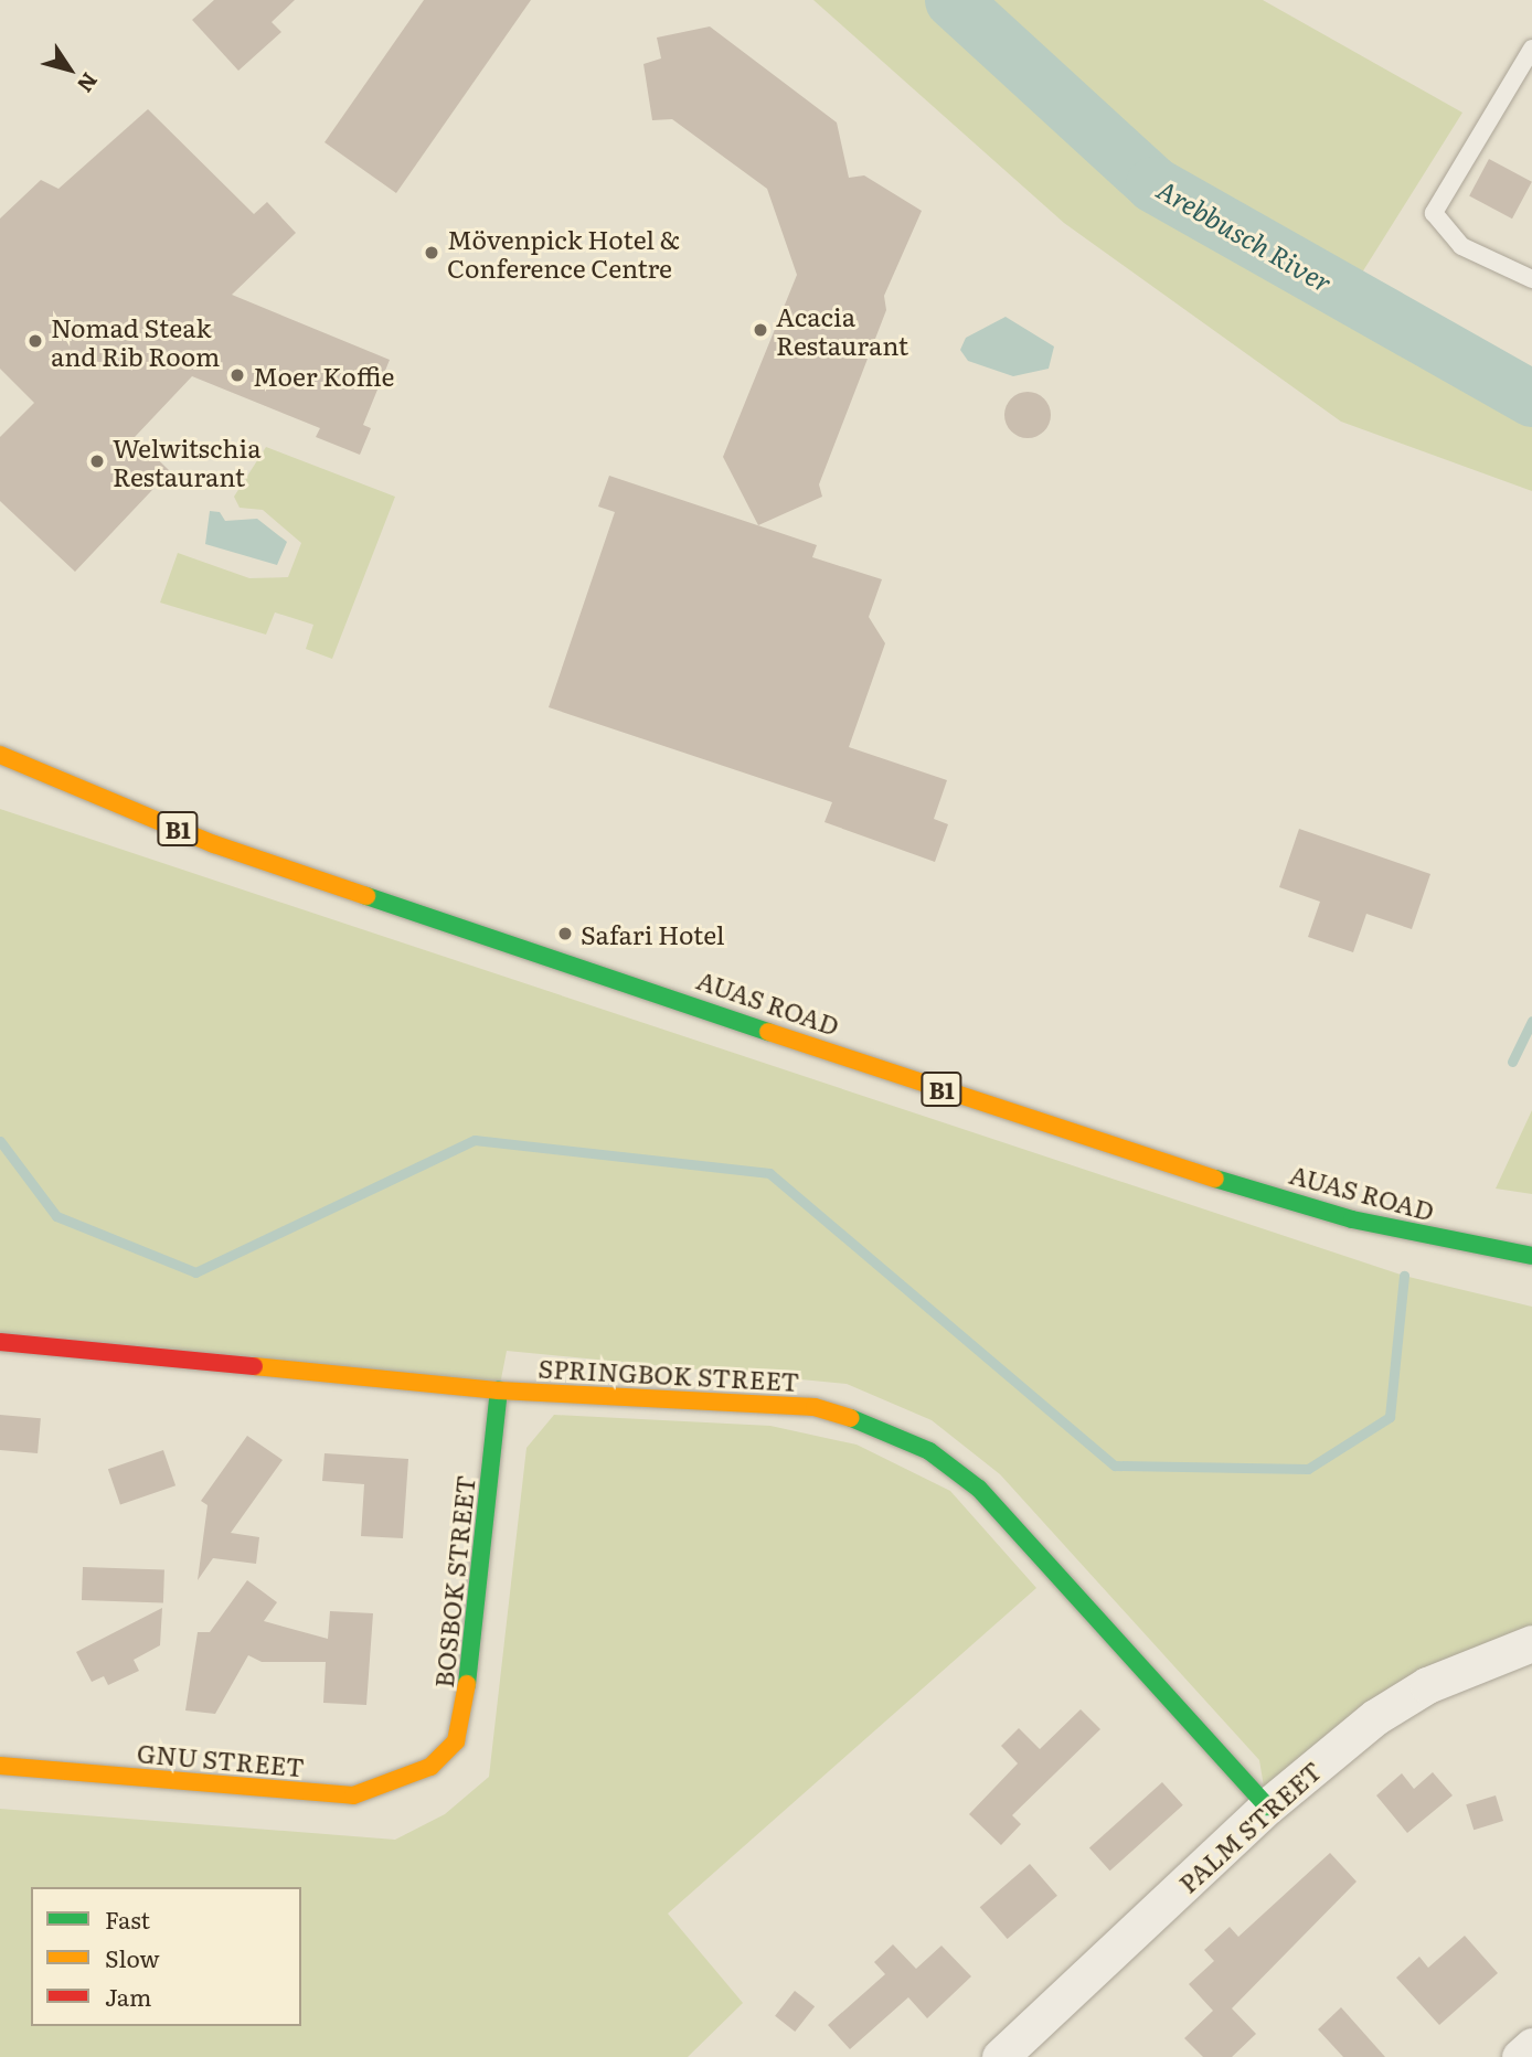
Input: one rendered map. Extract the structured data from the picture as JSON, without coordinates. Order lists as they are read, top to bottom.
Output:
{
  "streets": {
    "street": [
      "B1",
      "AUAS ROAD",
      "SPRINGBOK STREET",
      "BOSBOK STREET",
      "GNU STREET",
      "PALM STREET"
    ]
  },
  "crossings": [
    ["SPRINGBOK STREET", "BOSBOK STREET"],
    ["SPRINGBOK STREET", "PALM STREET"],
    ["BOSBOK STREET", "GNU STREET"]
  ],
  "water": ["Arebbusch River"],
  "places": [
    "Mövenpick Hotel & Conference Centre",
    "Acacia Restaurant",
    "Nomad Steak and Rib Room",
    "Moer Koffie",
    "Welwitschia Restaurant",
    "Safari Hotel"
  ],
  "legend": ["Fast", "Slow", "Jam"],
  "north": "bottom right"
}
